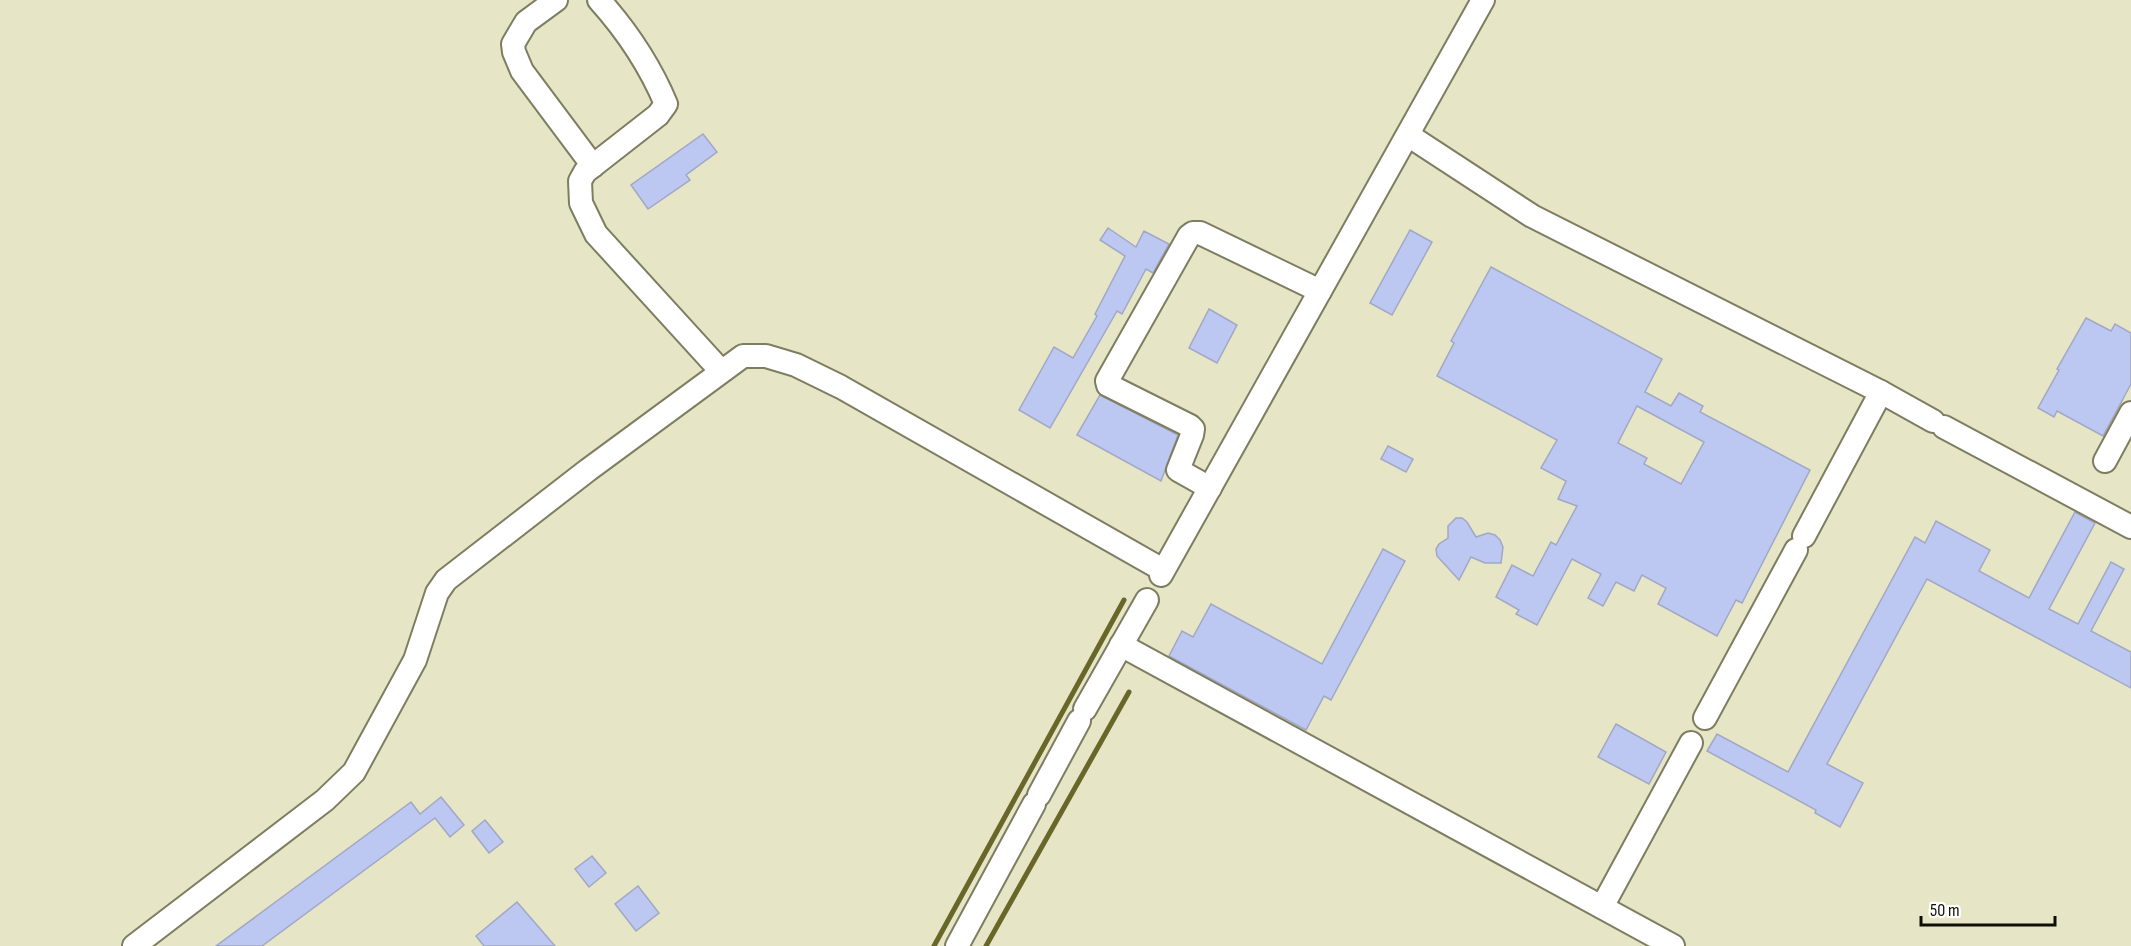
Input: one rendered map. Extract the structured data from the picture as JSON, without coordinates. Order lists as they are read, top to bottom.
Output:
{
  "scale_bar": "50 m"
}
